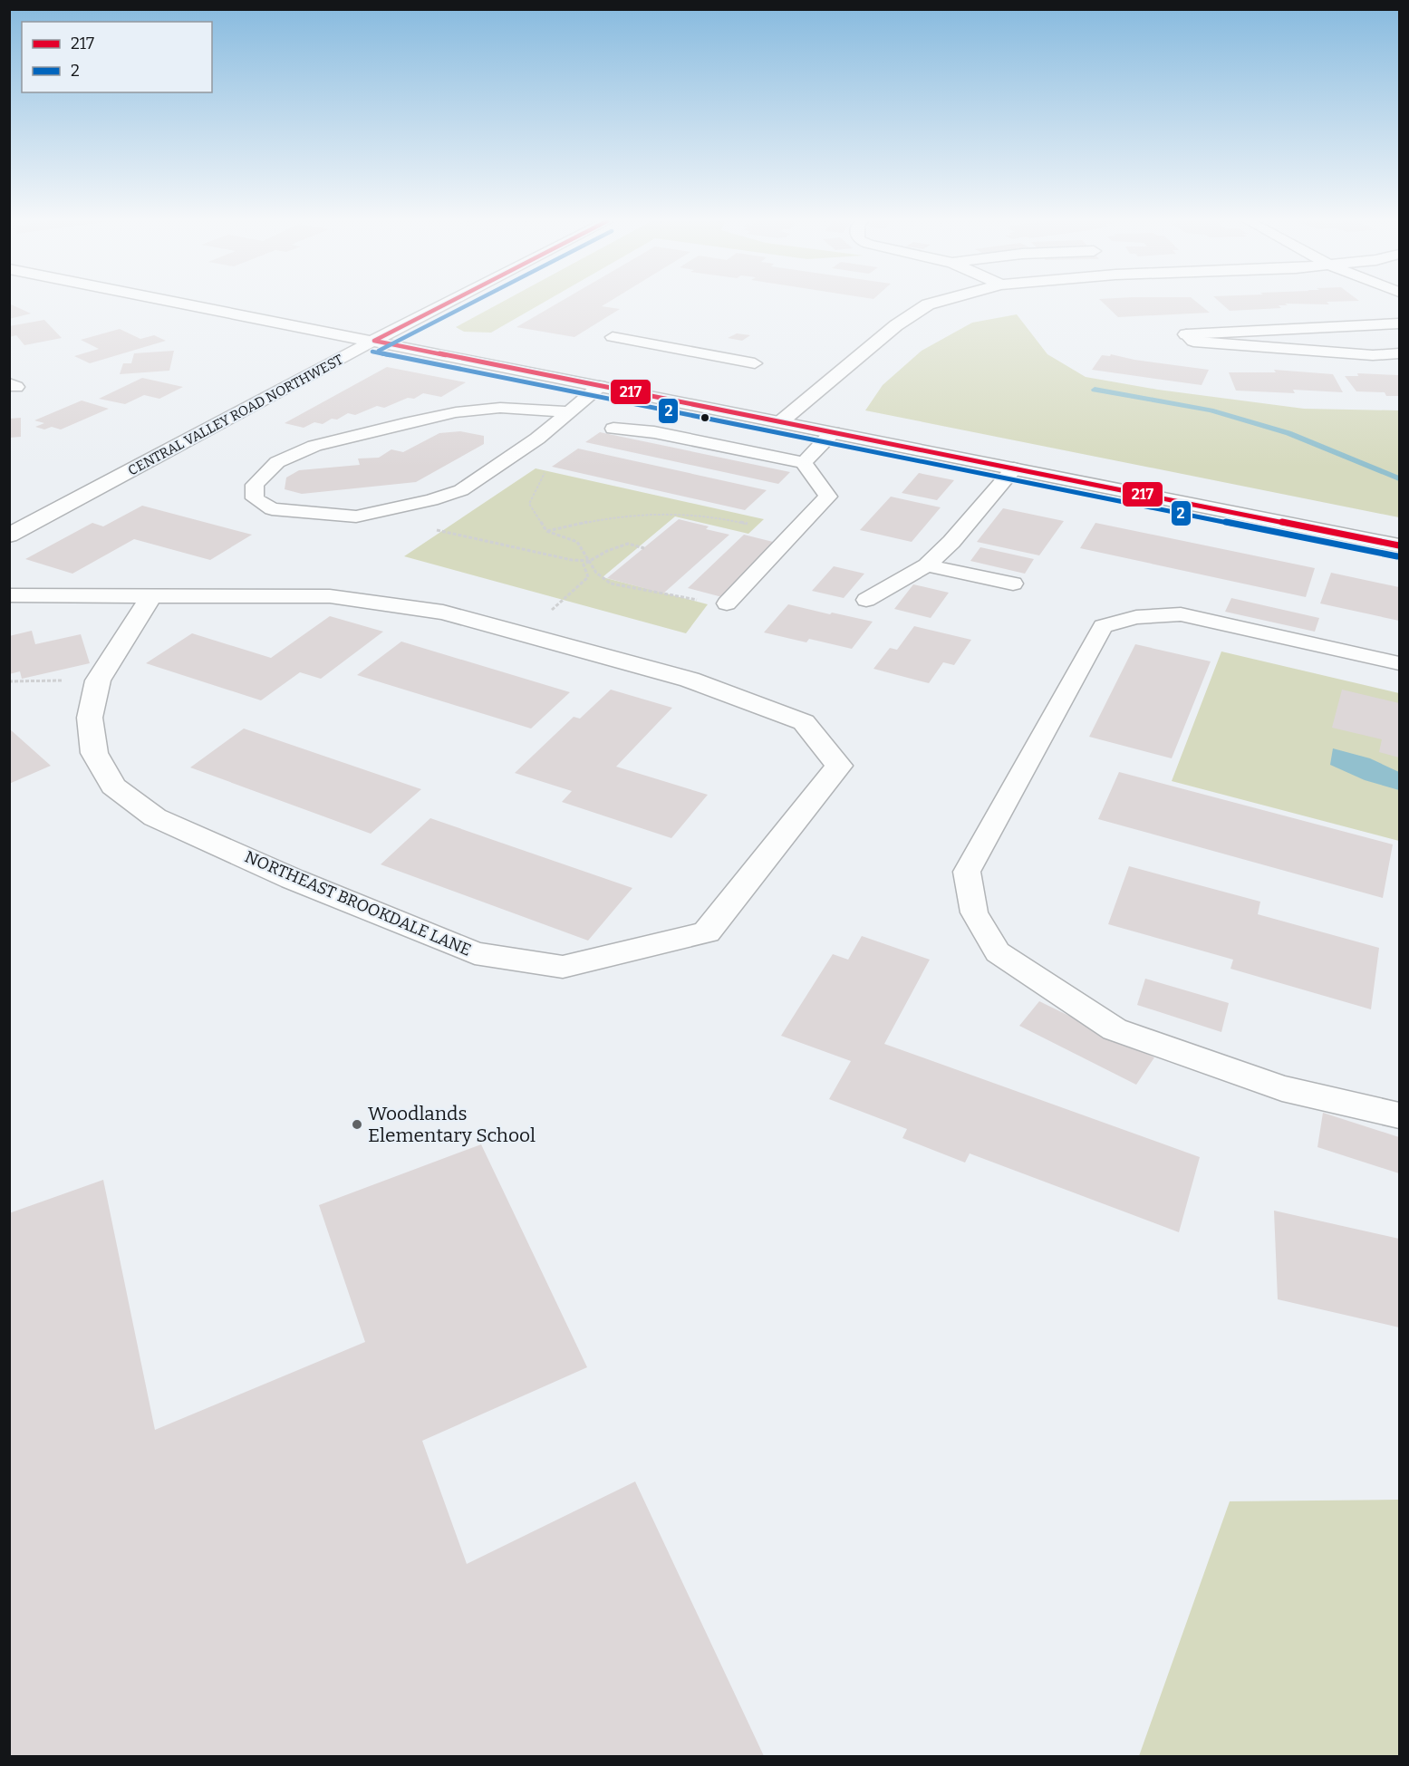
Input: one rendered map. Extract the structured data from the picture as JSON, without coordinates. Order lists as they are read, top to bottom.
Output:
{
  "streets": {
    "street": ["CENTRAL VALLEY ROAD NORTHWEST", "NORTHEAST BROOKDALE LANE"]
  },
  "places": ["Woodlands Elementary School"],
  "lines": ["transit line 217", "transit line 2"],
  "legend": ["217", "2"]
}
